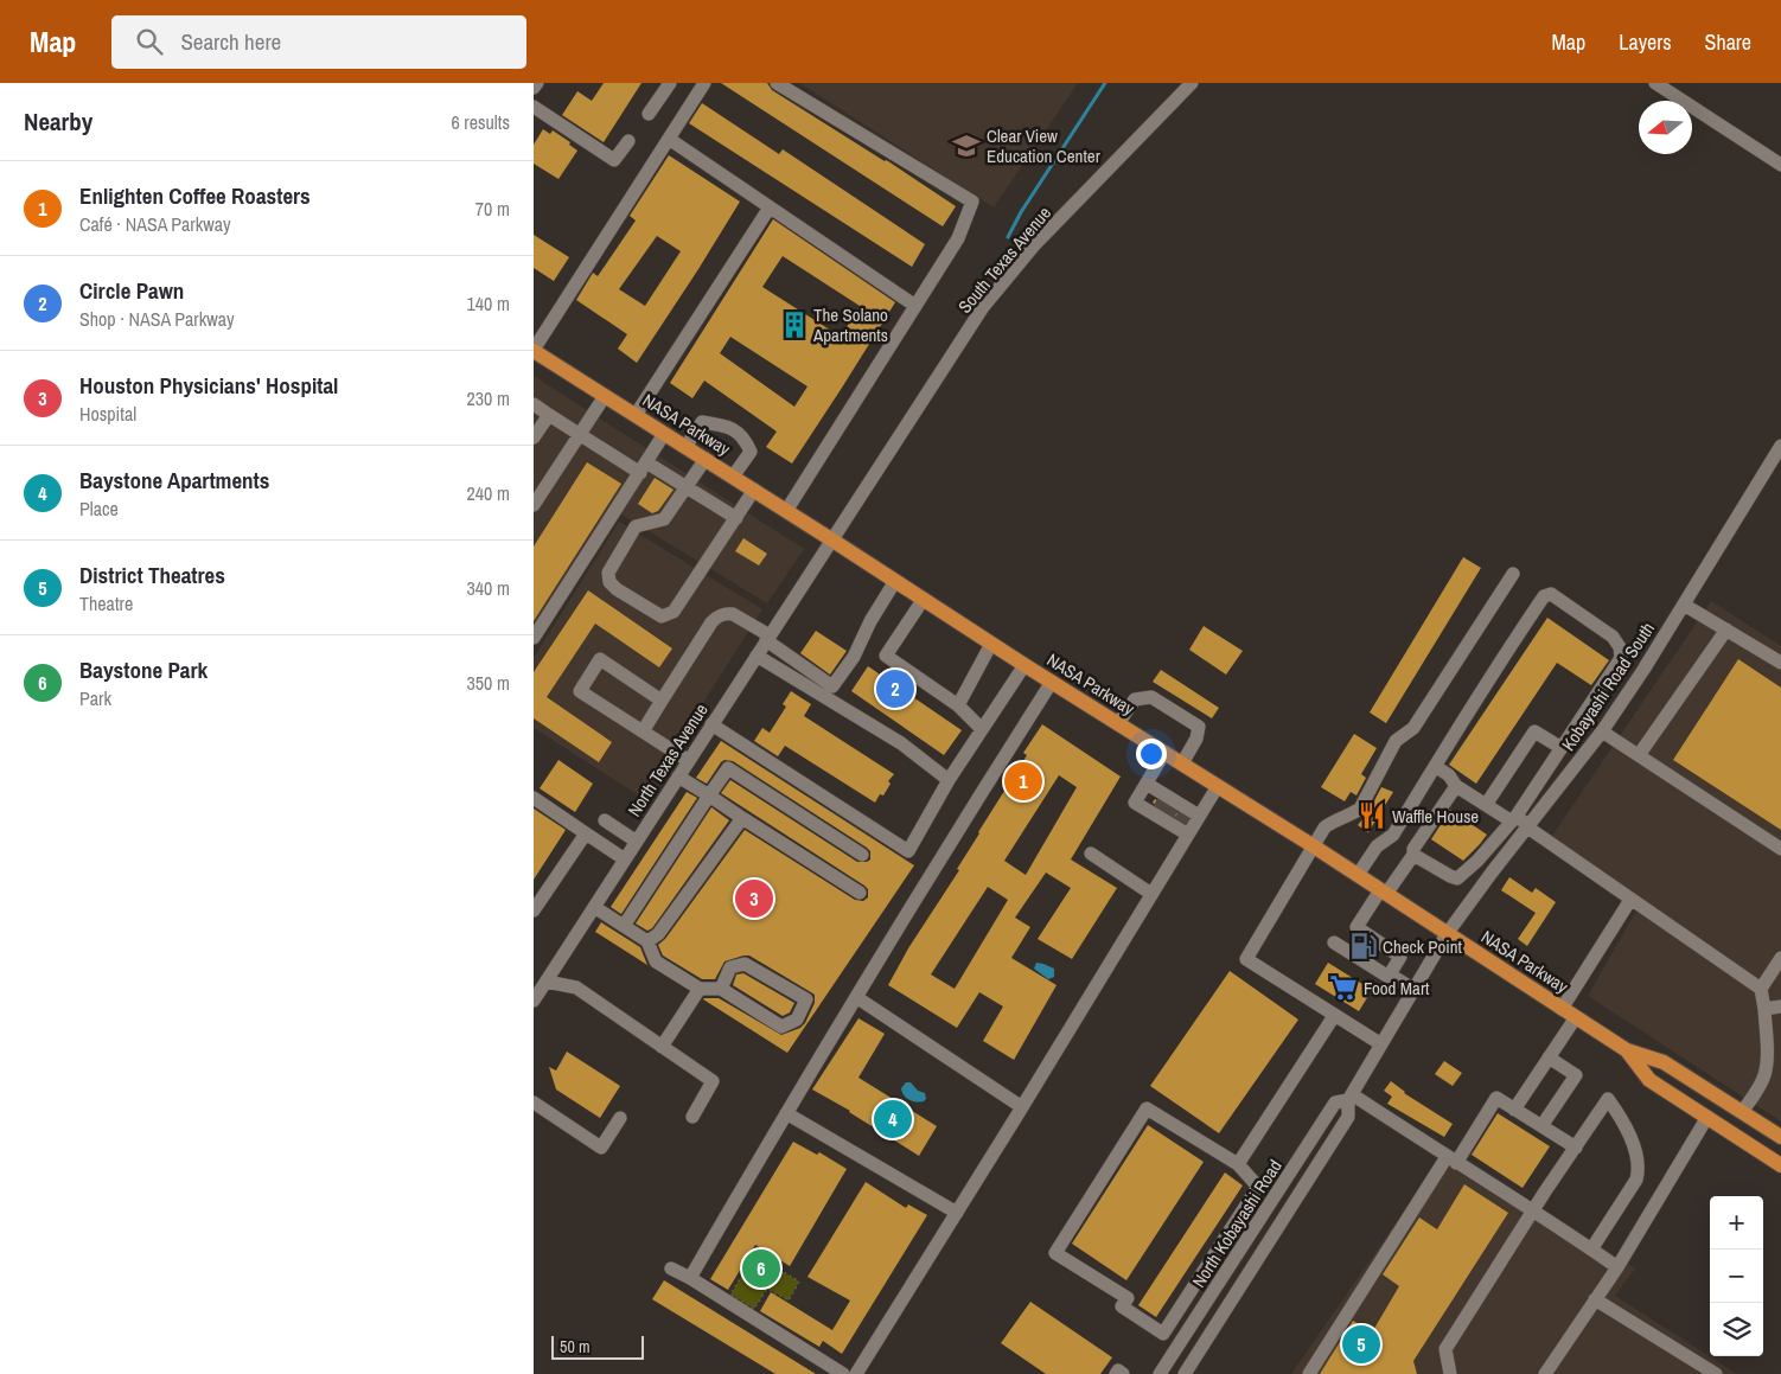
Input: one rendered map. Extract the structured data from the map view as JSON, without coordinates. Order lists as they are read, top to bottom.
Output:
{
  "streets": {
    "main road": ["NASA Parkway"],
    "street": [
      "South Texas Avenue",
      "Kobayashi Road South",
      "North Texas Avenue",
      "North Kobayashi Road"
    ]
  },
  "crossings": [
    ["South Texas Avenue", "NASA Parkway"],
    ["South Texas Avenue", "North Texas Avenue"],
    ["NASA Parkway", "Kobayashi Road South"],
    ["NASA Parkway", "North Texas Avenue"],
    ["NASA Parkway", "North Kobayashi Road"],
    ["Kobayashi Road South", "North Kobayashi Road"]
  ],
  "places": {
    "school or university": ["Clear View Education Center"],
    "building": ["The Solano Apartments"],
    "restaurant": ["Waffle House"],
    "fuel station": ["Check Point"],
    "supermarket": ["Food Mart"]
  },
  "scale_bar": "50 m",
  "north": "left",
  "page": {
    "header": "Map",
    "search": "Search here",
    "nav": ["Map", "Layers", "Share"],
    "heading": ["Nearby", "6 results"],
    "list": [
      {
        "mark": "1",
        "name": "Enlighten Coffee Roasters",
        "note": "Café · NASA Parkway",
        "value": "70 m"
      },
      {
        "mark": "2",
        "name": "Circle Pawn",
        "note": "Shop · NASA Parkway",
        "value": "140 m"
      },
      {
        "mark": "3",
        "name": "Houston Physicians' Hospital",
        "note": "Hospital",
        "value": "230 m"
      },
      {
        "mark": "4",
        "name": "Baystone Apartments",
        "note": "Place",
        "value": "240 m"
      },
      {
        "mark": "5",
        "name": "District Theatres",
        "note": "Theatre",
        "value": "340 m"
      },
      {
        "mark": "6",
        "name": "Baystone Park",
        "note": "Park",
        "value": "350 m"
      }
    ],
    "pins": [
      "2",
      "1",
      "3",
      "4",
      "6",
      "5"
    ],
    "map_buttons": ["+", "−"],
    "scale": "50 m"
  }
}
